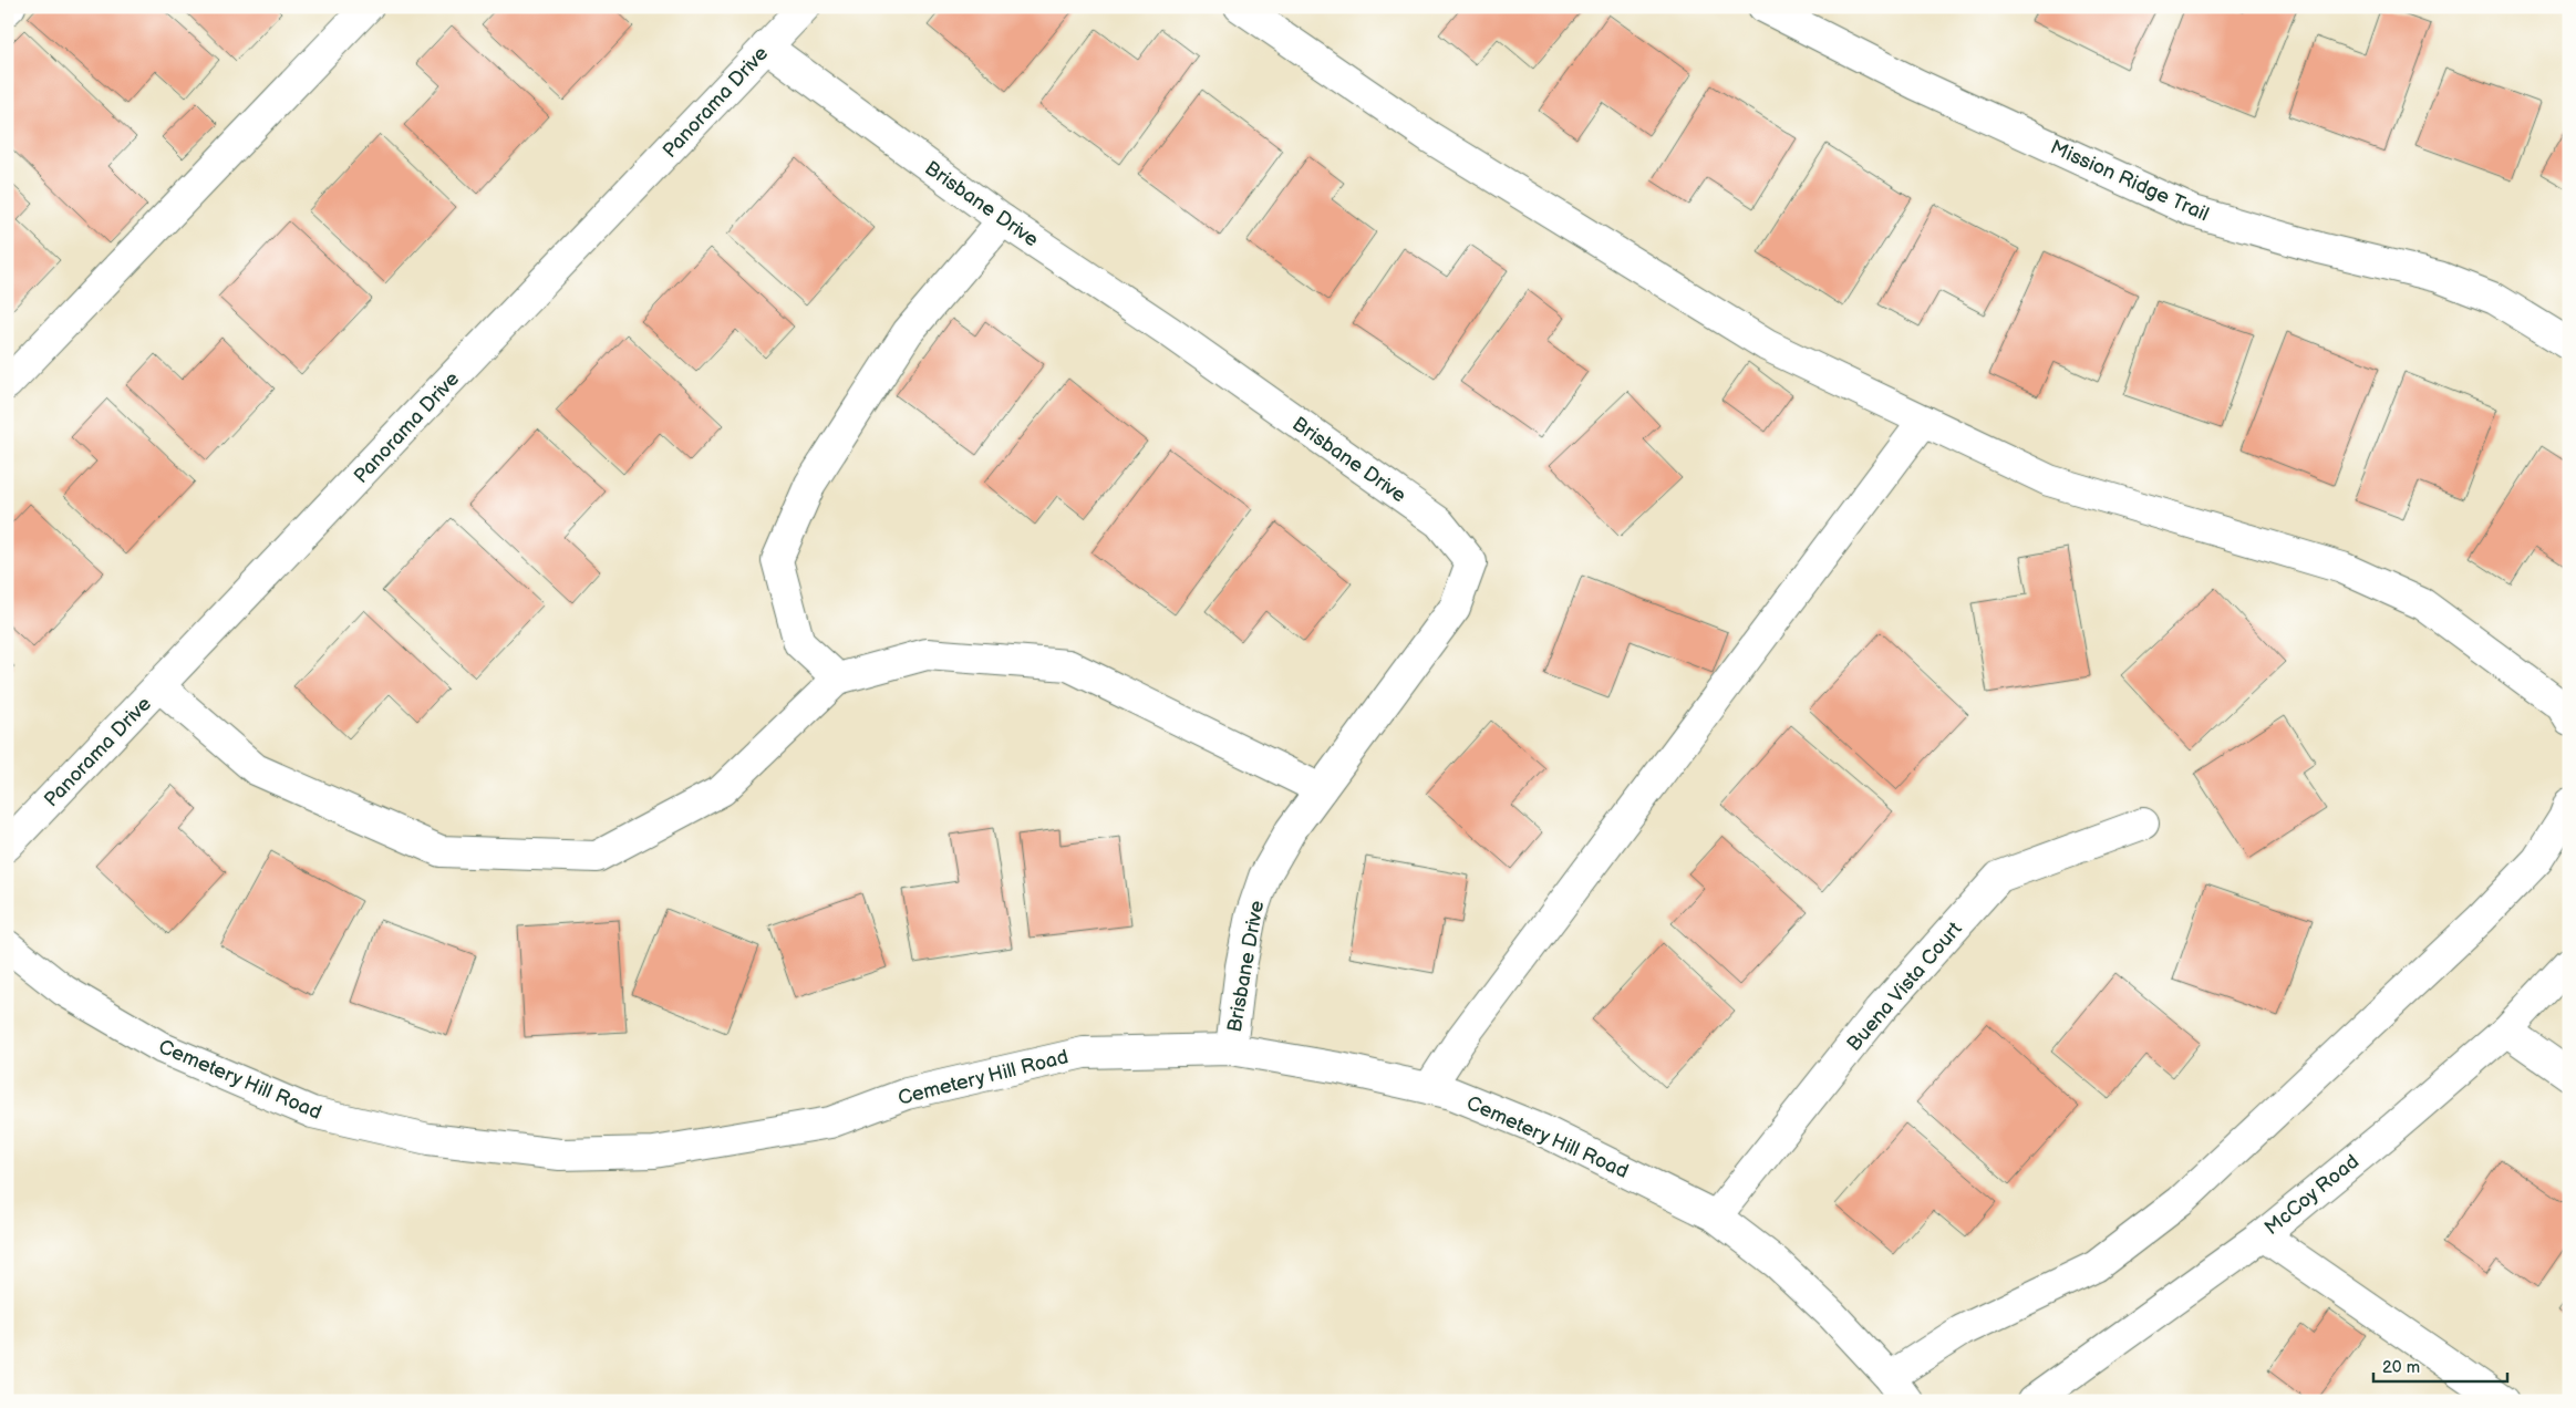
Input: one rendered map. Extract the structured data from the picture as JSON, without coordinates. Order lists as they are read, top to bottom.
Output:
{
  "streets": {
    "street": [
      "Panorama Drive",
      "Mission Ridge Trail",
      "Brisbane Drive",
      "Buena Vista Court",
      "Cemetery Hill Road",
      "McCoy Road"
    ]
  },
  "crossings": [
    ["Panorama Drive", "Brisbane Drive"],
    ["Brisbane Drive", "Cemetery Hill Road"],
    ["Buena Vista Court", "Cemetery Hill Road"]
  ],
  "scale_bar": "20 m"
}
